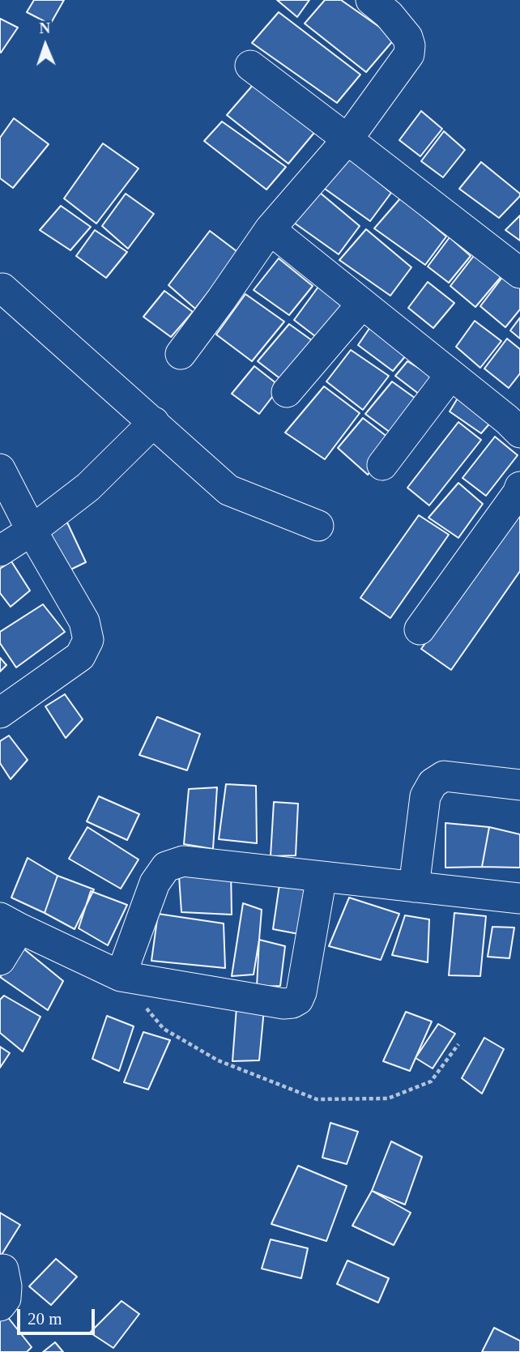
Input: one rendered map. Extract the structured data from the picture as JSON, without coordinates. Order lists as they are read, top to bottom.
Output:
{
  "scale_bar": "20 m",
  "north": "top"
}
